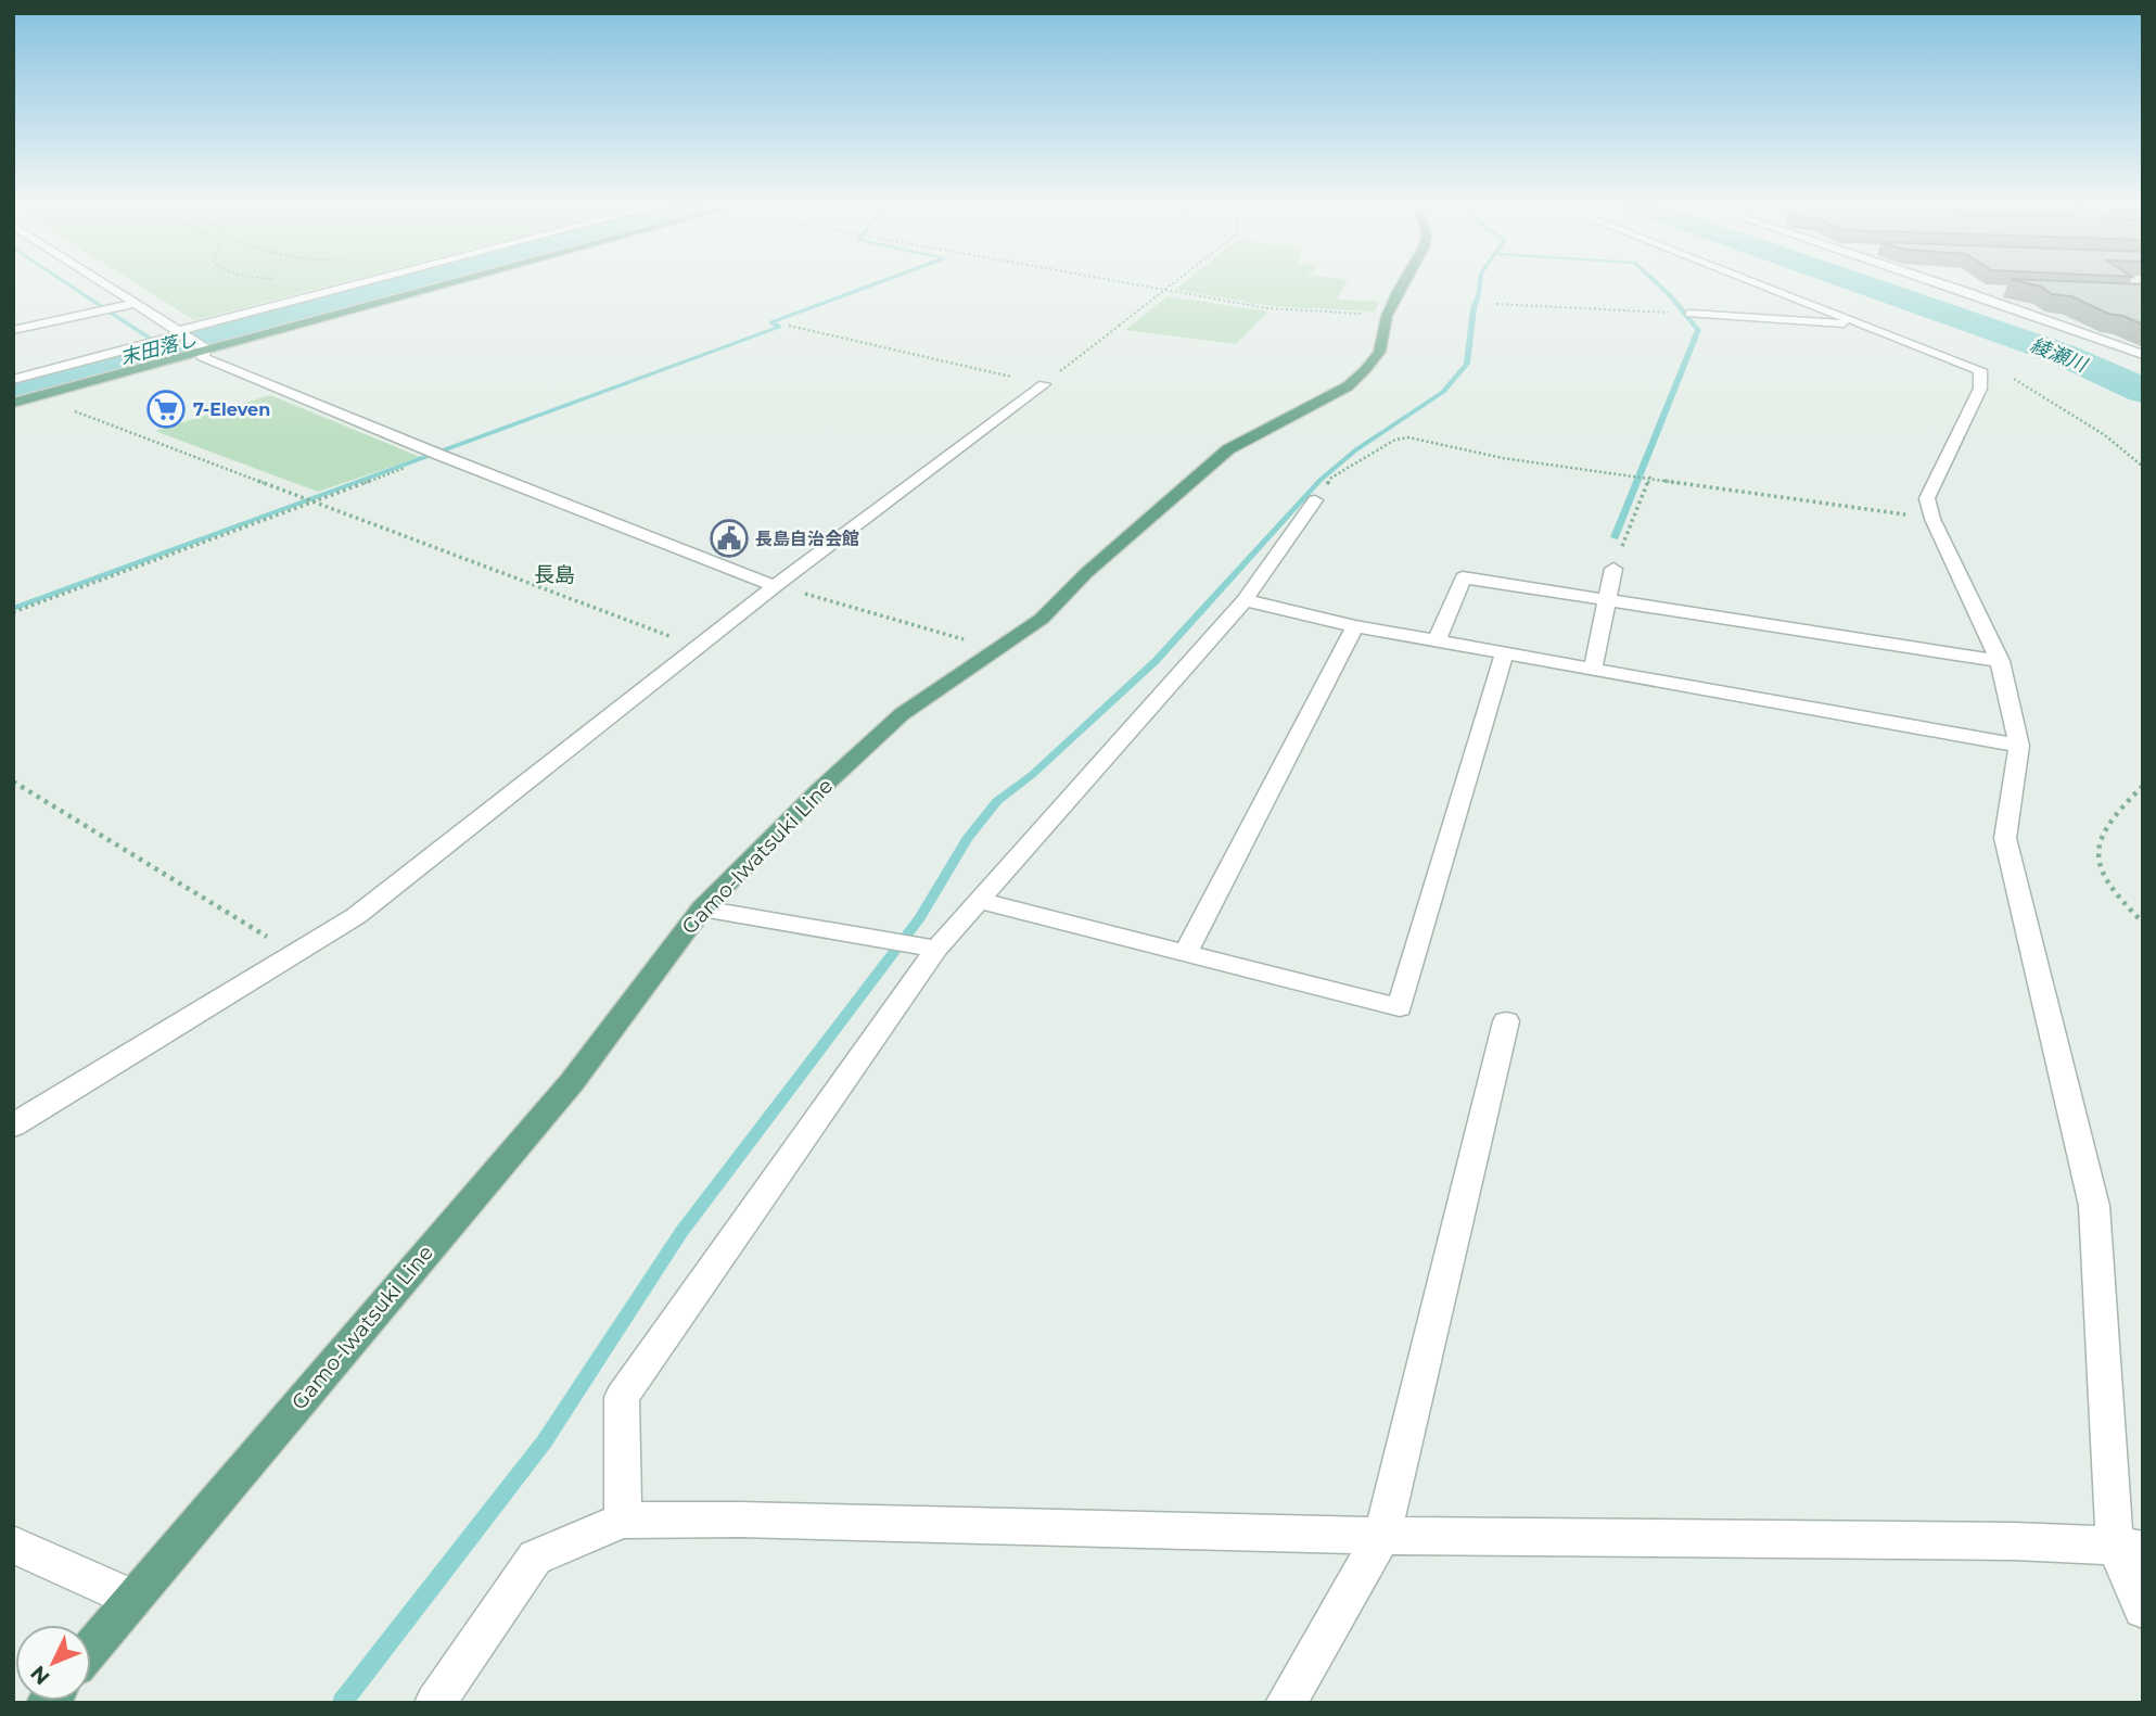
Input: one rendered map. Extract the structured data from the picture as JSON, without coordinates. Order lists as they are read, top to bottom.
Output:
{
  "streets": {
    "main road": ["Gamo-Iwatsuki Line"]
  },
  "districts": ["長島"],
  "water": ["末田落し", "綾瀬川"],
  "places": {
    "supermarket": ["7-Eleven"],
    "public building": ["長島自治会館"]
  },
  "north": "bottom left"
}
